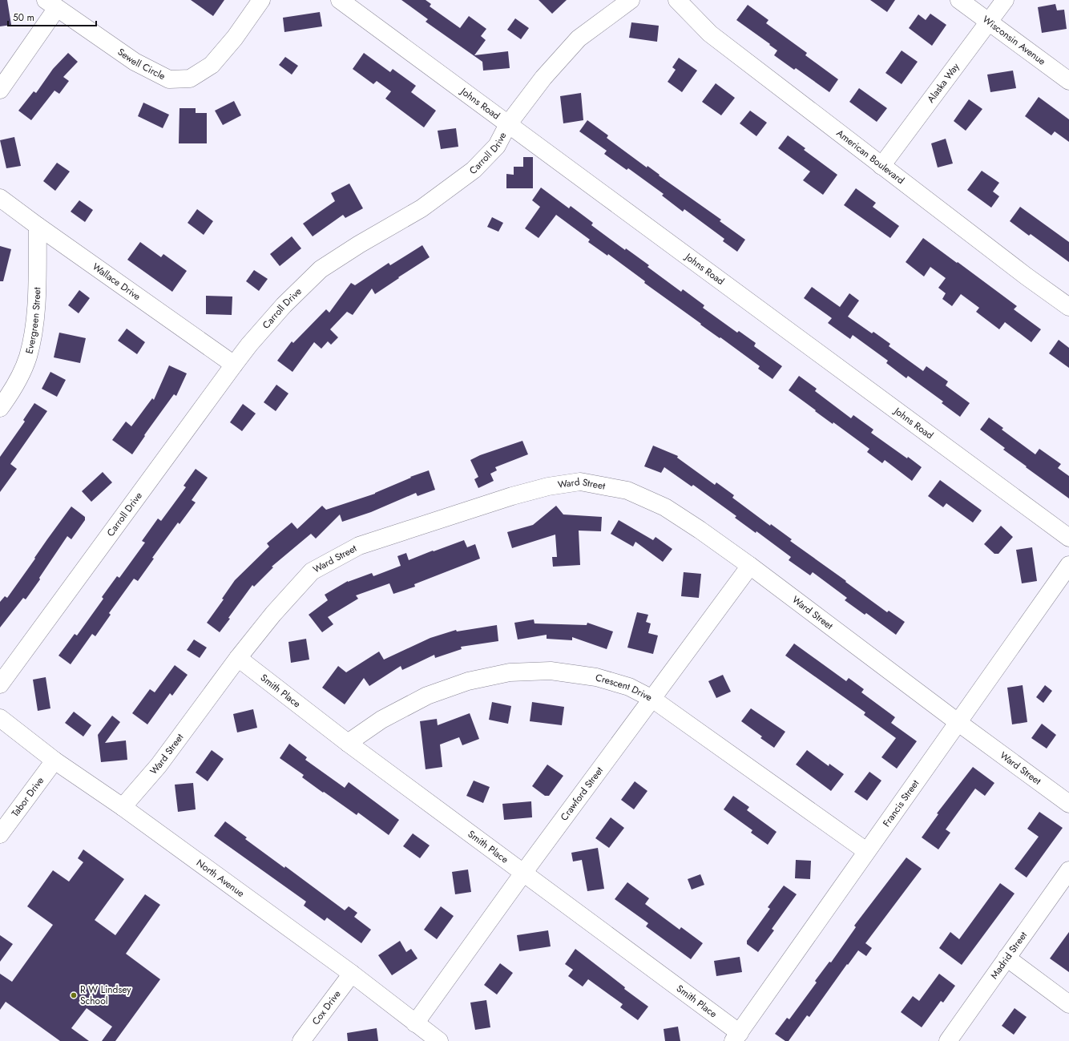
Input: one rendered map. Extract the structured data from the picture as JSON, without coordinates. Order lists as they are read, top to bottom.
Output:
{
  "streets": {
    "street": [
      "Wisconsin Avenue",
      "Sewell Circle",
      "Alaska Way",
      "Johns Road",
      "Carroll Drive",
      "American Boulevard",
      "Wallace Drive",
      "Evergreen Street",
      "Ward Street",
      "Crescent Drive",
      "Smith Place",
      "Crawford Street",
      "Tabor Drive",
      "Francis Street",
      "North Avenue",
      "Madrid Street",
      "Cox Drive"
    ]
  },
  "crossings": [
    ["Wisconsin Avenue", "Alaska Way"],
    ["Alaska Way", "American Boulevard"],
    ["Johns Road", "Carroll Drive"],
    ["Carroll Drive", "Wallace Drive"],
    ["Wallace Drive", "Evergreen Street"],
    ["Ward Street", "Smith Place"],
    ["Ward Street", "Crawford Street"],
    ["Ward Street", "Francis Street"],
    ["Ward Street", "North Avenue"],
    ["Crescent Drive", "Smith Place"],
    ["Crescent Drive", "Crawford Street"],
    ["Crescent Drive", "Francis Street"],
    ["Smith Place", "Crawford Street"],
    ["Smith Place", "Francis Street"],
    ["Crawford Street", "North Avenue"],
    ["Tabor Drive", "North Avenue"],
    ["North Avenue", "Cox Drive"]
  ],
  "places": ["R W Lindsey School"],
  "scale_bar": "50 m"
}
